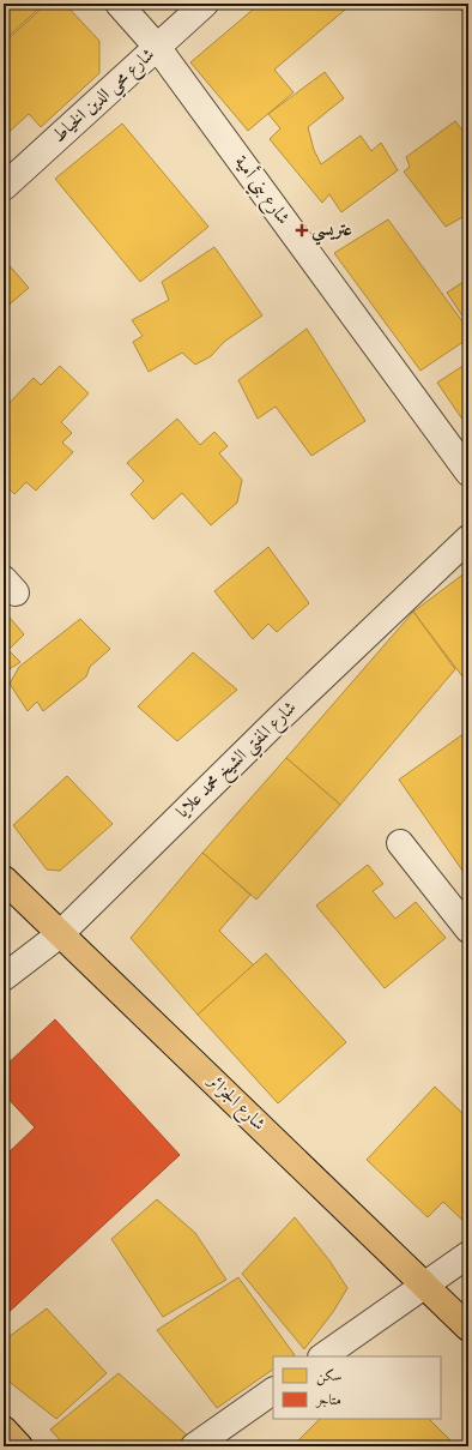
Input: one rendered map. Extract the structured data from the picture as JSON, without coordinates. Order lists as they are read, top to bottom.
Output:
{
  "streets": {
    "main road": ["شارع الجزائر"],
    "street": ["شارع محي الدين الخياط", "شارع بني أمية", "شارع المفتي الشيخ محمد علايا"]
  },
  "crossings": [
    ["شارع محي الدين الخياط", "شارع بني أمية"],
    ["شارع المفتي الشيخ محمد علايا", "شارع الجزائر"]
  ],
  "places": {
    "health": ["عتريسي"]
  },
  "legend": ["سكن", "متاجر"]
}
